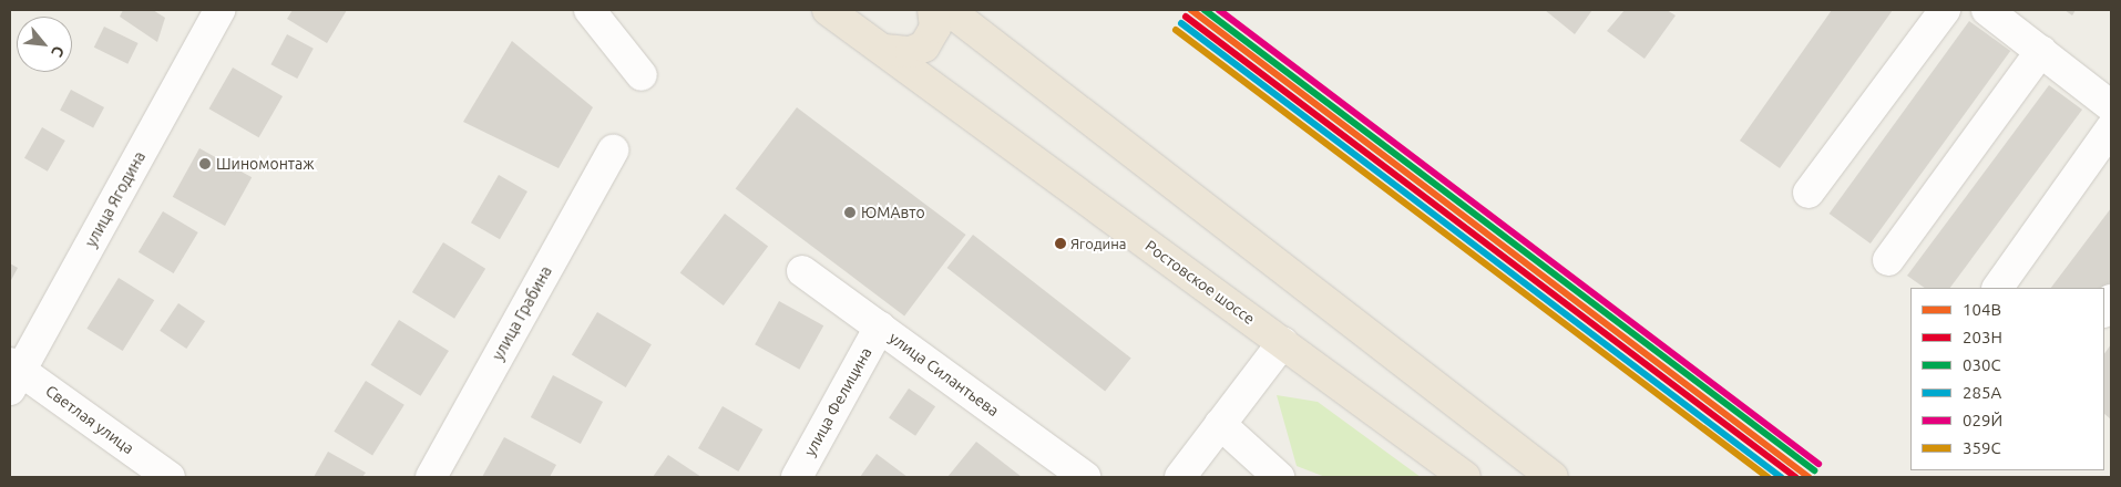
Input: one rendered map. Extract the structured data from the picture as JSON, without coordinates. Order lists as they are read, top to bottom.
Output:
{
  "streets": {
    "highway": ["Ростовское шоссе"],
    "street": [
      "улица Ягодина",
      "улица Грабина",
      "улица Силантьева",
      "улица Фелицина",
      "Светлая улица"
    ]
  },
  "crossings": [
    ["улица Ягодина", "Светлая улица"],
    ["улица Силантьева", "улица Фелицина"]
  ],
  "places": ["Шиномонтаж", "ЮМАвто", "Ягодина"],
  "lines": [
    "transit line 104В",
    "transit line 030C",
    "transit line 029Й",
    "transit line 203Н",
    "transit line 285А",
    "transit line 359С"
  ],
  "legend": [
    "104В",
    "203Н",
    "030C",
    "285А",
    "029Й",
    "359С"
  ],
  "north": "bottom right"
}
